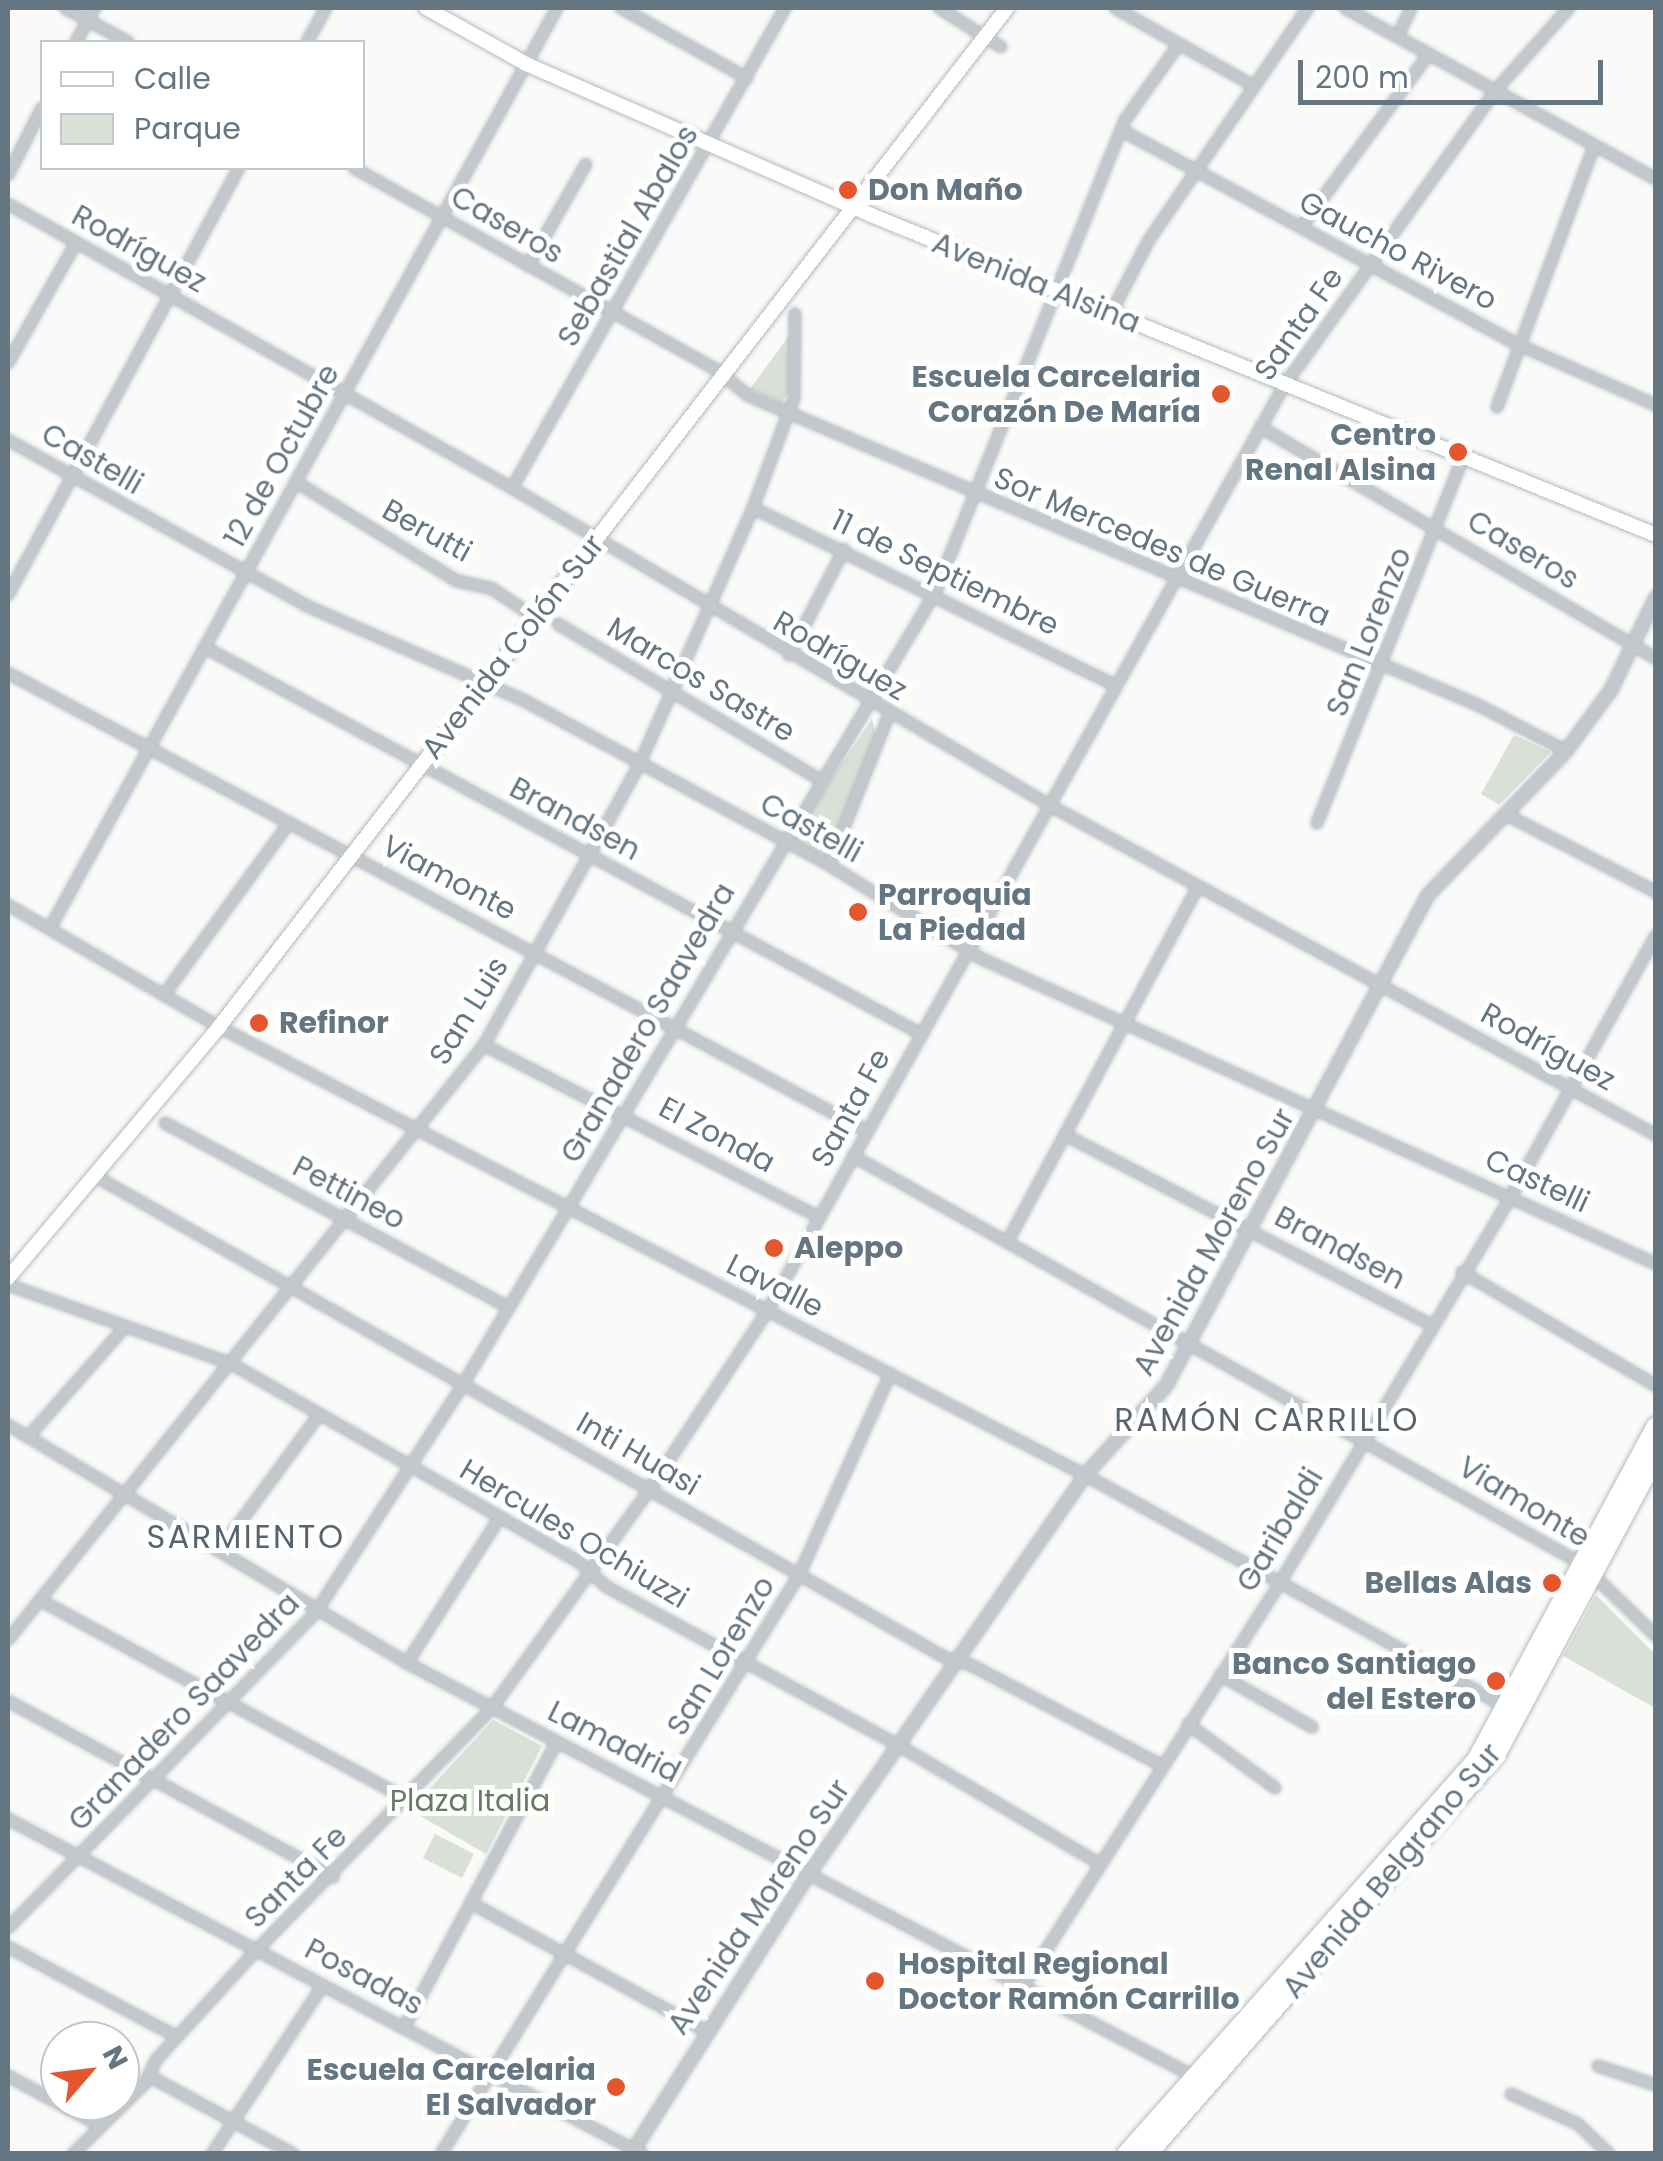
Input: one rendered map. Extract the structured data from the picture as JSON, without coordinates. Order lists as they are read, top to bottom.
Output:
{
  "streets": {
    "highway": ["Avenida Belgrano Sur"],
    "main road": ["Avenida Alsina", "Avenida Colón Sur"],
    "street": [
      "Caseros",
      "Sebastial Abalos",
      "Rodríguez",
      "Gaucho Rivero",
      "Santa Fe",
      "12 de Octubre",
      "Castelli",
      "Berutti",
      "Sor Mercedes de Guerra",
      "11 de Septiembre",
      "San Lorenzo",
      "Marcos Sastre",
      "Brandsen",
      "Viamonte",
      "San Luis",
      "Granadero Saavedra",
      "El Zonda",
      "Pettineo",
      "Avenida Moreno Sur",
      "Lavalle",
      "Inti Huasi",
      "Garibaldi",
      "Hercules Ochiuzzi",
      "Lamadrid",
      "Posadas"
    ]
  },
  "crossings": [
    ["Caseros", "Sebastial Abalos"],
    ["Caseros", "Santa Fe"],
    ["Caseros", "12 de Octubre"],
    ["Caseros", "Sor Mercedes de Guerra"],
    ["Caseros", "San Lorenzo"],
    ["Caseros", "Avenida Colón Sur"],
    ["Caseros", "Avenida Moreno Sur"],
    ["Sebastial Abalos", "Rodríguez"],
    ["Sebastial Abalos", "Avenida Alsina"],
    ["Rodríguez", "Santa Fe"],
    ["Rodríguez", "12 de Octubre"],
    ["Rodríguez", "Avenida Colón Sur"],
    ["Rodríguez", "San Luis"],
    ["Rodríguez", "Granadero Saavedra"],
    ["Rodríguez", "Avenida Moreno Sur"],
    ["Rodríguez", "Garibaldi"],
    ["Gaucho Rivero", "Santa Fe"],
    ["Gaucho Rivero", "Granadero Saavedra"],
    ["Avenida Alsina", "Santa Fe"],
    ["Avenida Alsina", "12 de Octubre"],
    ["Avenida Alsina", "San Lorenzo"],
    ["Avenida Alsina", "Avenida Colón Sur"],
    ["Avenida Alsina", "Granadero Saavedra"],
    ["Santa Fe", "Castelli"],
    ["Santa Fe", "Sor Mercedes de Guerra"],
    ["Santa Fe", "11 de Septiembre"],
    ["Santa Fe", "Brandsen"],
    ["Santa Fe", "Viamonte"],
    ["Santa Fe", "El Zonda"],
    ["Santa Fe", "Lavalle"],
    ["Santa Fe", "Inti Huasi"],
    ["Santa Fe", "Hercules Ochiuzzi"],
    ["Santa Fe", "Lamadrid"],
    ["Santa Fe", "Posadas"],
    ["12 de Octubre", "Castelli"],
    ["12 de Octubre", "Berutti"],
    ["12 de Octubre", "Brandsen"],
    ["12 de Octubre", "Viamonte"],
    ["12 de Octubre", "Lavalle"],
    ["Castelli", "Avenida Colón Sur"],
    ["Castelli", "San Luis"],
    ["Castelli", "Granadero Saavedra"],
    ["Castelli", "Avenida Moreno Sur"],
    ["Castelli", "Garibaldi"],
    ["Berutti", "Avenida Colón Sur"],
    ["Sor Mercedes de Guerra", "San Lorenzo"],
    ["Sor Mercedes de Guerra", "San Luis"],
    ["Sor Mercedes de Guerra", "Granadero Saavedra"],
    ["Sor Mercedes de Guerra", "Avenida Moreno Sur"],
    ["11 de Septiembre", "San Luis"],
    ["11 de Septiembre", "Granadero Saavedra"],
    ["San Lorenzo", "Lavalle"],
    ["San Lorenzo", "Inti Huasi"],
    ["San Lorenzo", "Hercules Ochiuzzi"],
    ["San Lorenzo", "Lamadrid"],
    ["San Lorenzo", "Posadas"],
    ["Avenida Colón Sur", "Brandsen"],
    ["Avenida Colón Sur", "Viamonte"],
    ["Avenida Colón Sur", "Lavalle"],
    ["Avenida Colón Sur", "Inti Huasi"],
    ["Avenida Colón Sur", "Hercules Ochiuzzi"],
    ["Marcos Sastre", "San Luis"],
    ["Marcos Sastre", "Granadero Saavedra"],
    ["Brandsen", "San Luis"],
    ["Brandsen", "Granadero Saavedra"],
    ["Brandsen", "Avenida Moreno Sur"],
    ["Brandsen", "Garibaldi"],
    ["Viamonte", "San Luis"],
    ["Viamonte", "Granadero Saavedra"],
    ["Viamonte", "Avenida Moreno Sur"],
    ["Viamonte", "Garibaldi"],
    ["Viamonte", "Avenida Belgrano Sur"],
    ["San Luis", "El Zonda"],
    ["San Luis", "Pettineo"],
    ["San Luis", "Lavalle"],
    ["San Luis", "Inti Huasi"],
    ["San Luis", "Hercules Ochiuzzi"],
    ["San Luis", "Lamadrid"],
    ["Granadero Saavedra", "El Zonda"],
    ["Granadero Saavedra", "Pettineo"],
    ["Granadero Saavedra", "Lavalle"],
    ["Granadero Saavedra", "Inti Huasi"],
    ["Granadero Saavedra", "Hercules Ochiuzzi"],
    ["Granadero Saavedra", "Lamadrid"],
    ["Granadero Saavedra", "Posadas"],
    ["Avenida Moreno Sur", "Lavalle"],
    ["Avenida Moreno Sur", "Inti Huasi"],
    ["Avenida Moreno Sur", "Hercules Ochiuzzi"],
    ["Avenida Moreno Sur", "Lamadrid"],
    ["Avenida Moreno Sur", "Posadas"],
    ["Lavalle", "Garibaldi"],
    ["Lavalle", "Avenida Belgrano Sur"],
    ["Inti Huasi", "Garibaldi"],
    ["Garibaldi", "Hercules Ochiuzzi"],
    ["Garibaldi", "Lamadrid"],
    ["Lamadrid", "Avenida Belgrano Sur"]
  ],
  "districts": ["RAMÓN CARRILLO", "SARMIENTO"],
  "parks": ["Plaza Italia"],
  "places": [
    "Don Maño",
    "Escuela Carcelaria Corazón De María",
    "Centro Renal Alsina",
    "Parroquia La Piedad",
    "Refinor",
    "Aleppo",
    "Bellas Alas",
    "Banco Santiago del Estero",
    "Hospital Regional Doctor Ramón Carrillo",
    "Escuela Carcelaria El Salvador"
  ],
  "legend": ["Calle", "Parque"],
  "scale_bar": "200 m",
  "north": "top right"
}
